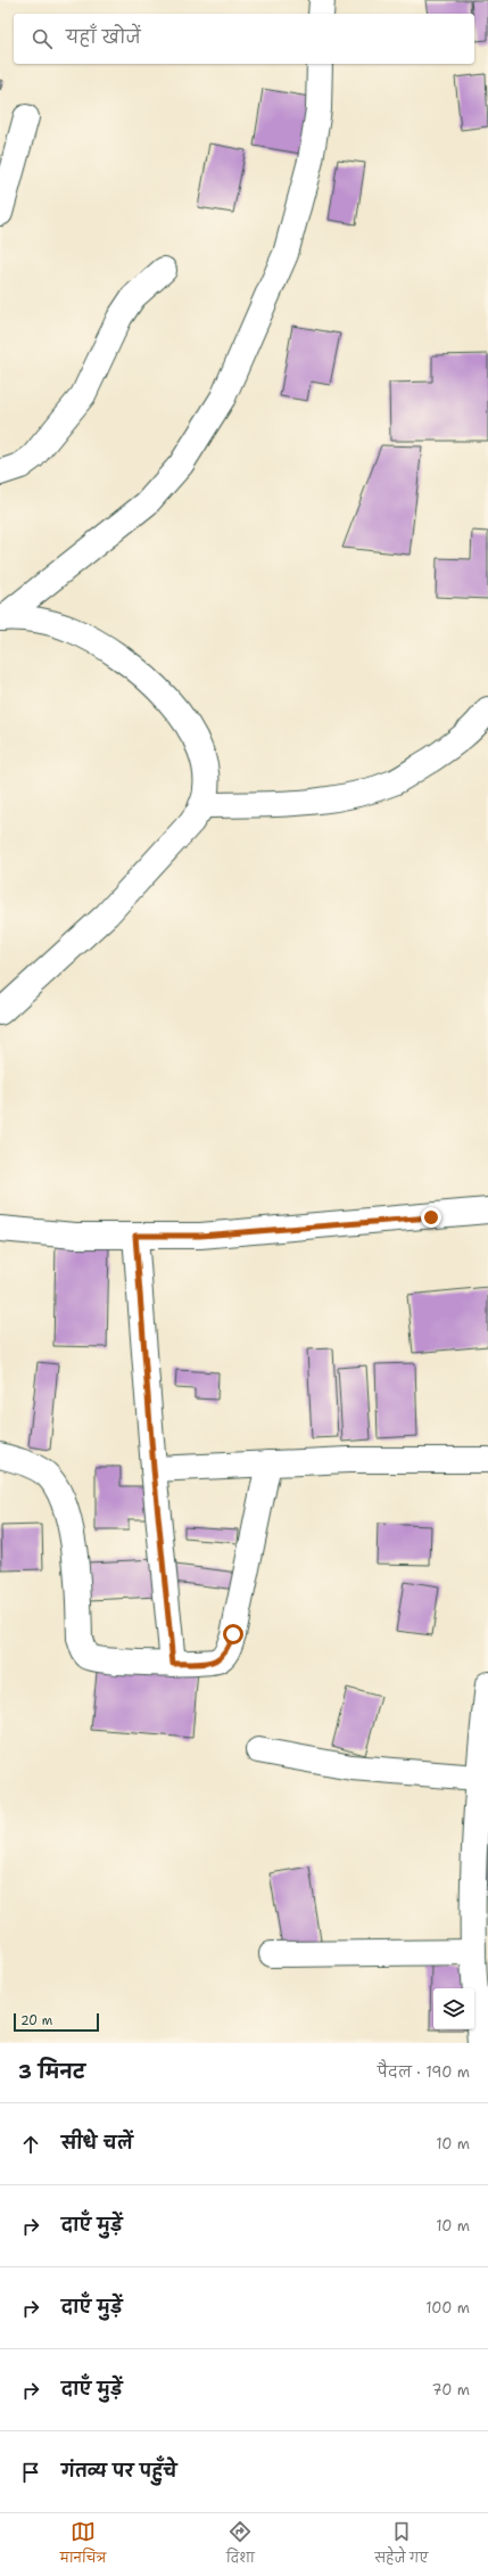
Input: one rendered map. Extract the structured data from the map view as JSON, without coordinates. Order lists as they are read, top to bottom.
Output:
{
  "scale_bar": "20 m",
  "page": {
    "search": "यहाँ खोजें",
    "scale": "20 m",
    "heading": ["3 मिनट", "पैदल · 190 m"],
    "list": [
      ["सीधे चलें", "10 m"],
      ["दाएँ मुड़ें", "10 m"],
      ["दाएँ मुड़ें", "100 m"],
      ["दाएँ मुड़ें", "70 m"],
      "गंतव्य पर पहुँचे"
    ],
    "nav": ["मानचित्र", "दिशा", "सहेजे गए"]
  }
}
